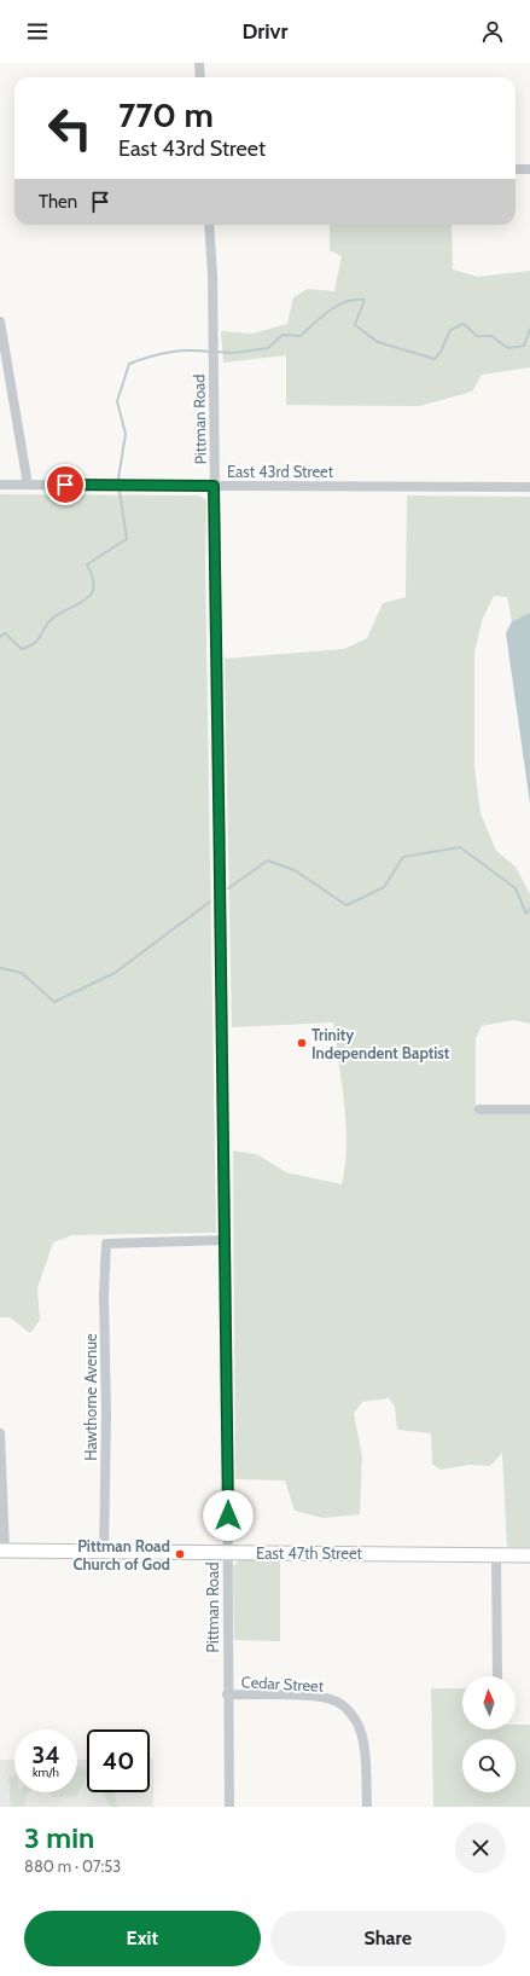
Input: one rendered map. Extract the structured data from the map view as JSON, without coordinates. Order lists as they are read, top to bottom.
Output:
{
  "streets": {
    "main road": ["East 47th Street"],
    "street": [
      "Pittman Road",
      "East 43rd Street",
      "Hawthorne Avenue",
      "Cedar Street"
    ]
  },
  "crossings": [
    ["Pittman Road", "East 43rd Street"],
    ["Pittman Road", "Hawthorne Avenue"],
    ["Pittman Road", "East 47th Street"],
    ["Pittman Road", "Cedar Street"],
    ["Hawthorne Avenue", "East 47th Street"]
  ],
  "places": ["Trinity Independent Baptist", "Pittman Road Church of God"],
  "north": "top",
  "page": {
    "header": "Drivr",
    "turn": ["770 m", "East 43rd Street"],
    "then": "Then",
    "speed": "34 km/h",
    "limit": "40",
    "heading": ["3 min", "880 m · 07:53"],
    "buttons": ["Exit", "Share"]
  }
}
